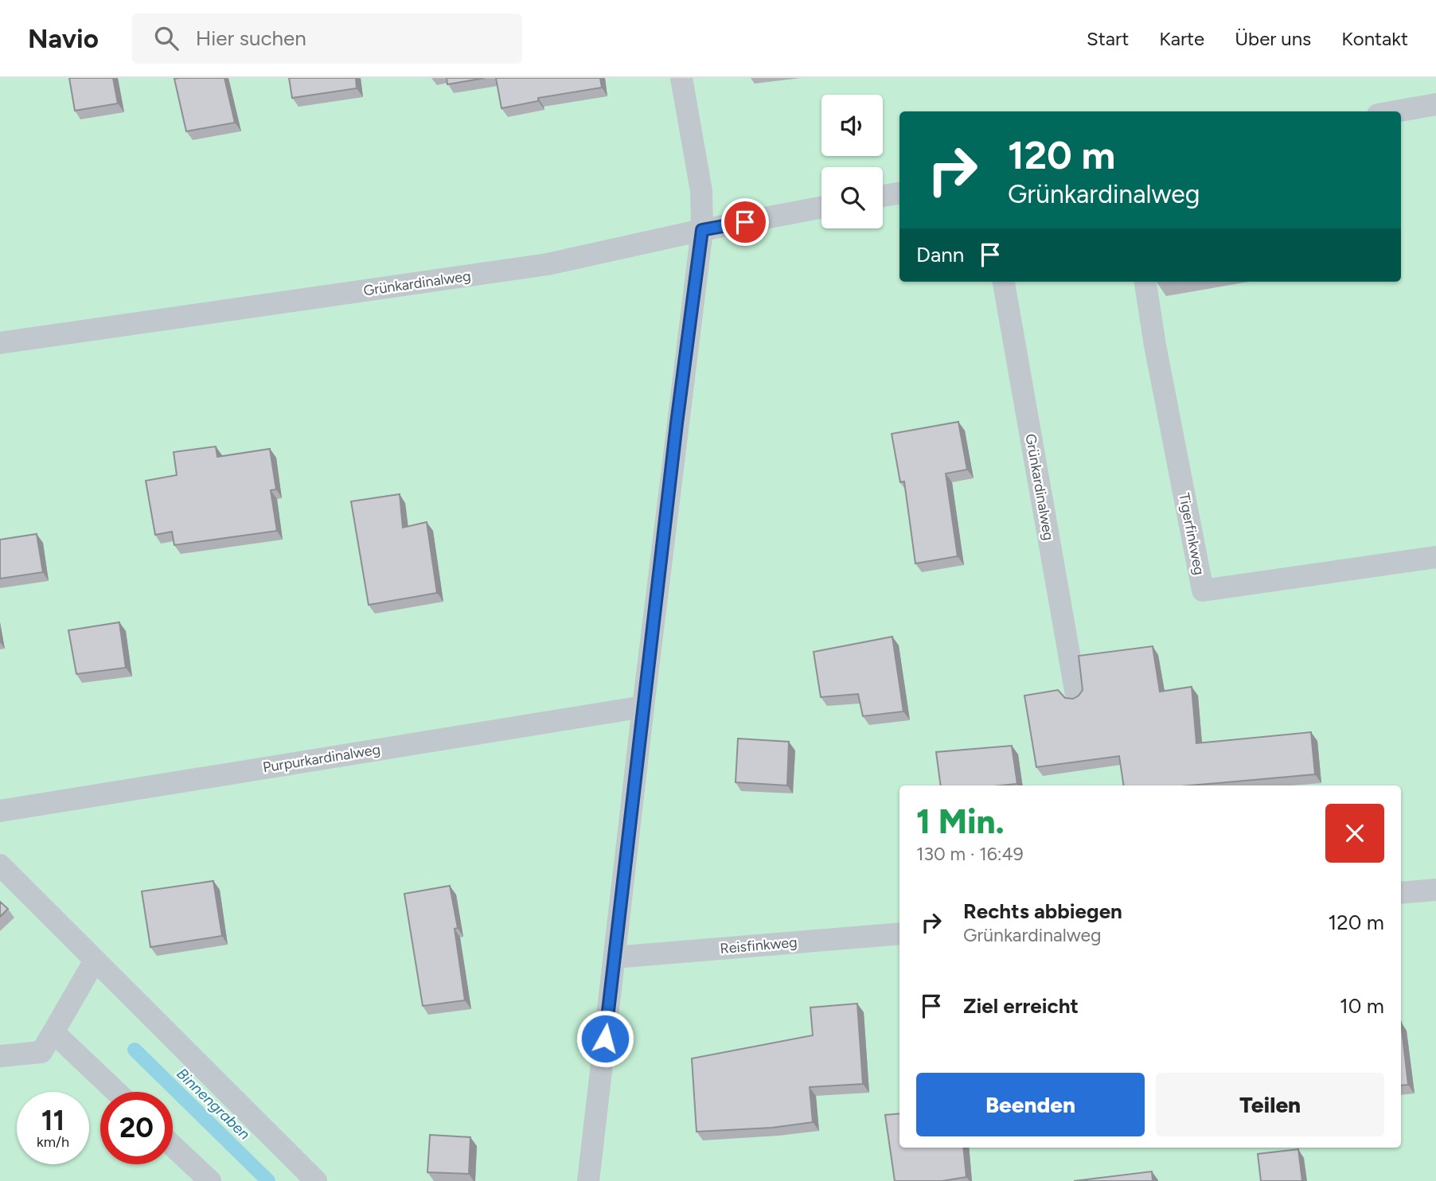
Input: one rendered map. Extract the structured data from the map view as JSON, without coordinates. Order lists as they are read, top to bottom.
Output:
{
  "streets": {
    "lane": [
      "Grünkardinalweg",
      "Tigerfinkweg",
      "Purpurkardinalweg",
      "Reisfinkweg"
    ]
  },
  "water": ["Binnengraben"],
  "page": {
    "header": "Navio",
    "search": "Hier suchen",
    "nav": [
      "Start",
      "Karte",
      "Über uns",
      "Kontakt"
    ],
    "turn": ["120 m", "Grünkardinalweg"],
    "then": "Dann",
    "heading": ["1 Min.", "130 m · 16:49"],
    "list": [
      {
        "name": "Rechts abbiegen",
        "note": "Grünkardinalweg",
        "value": "120 m"
      },
      {
        "name": "Ziel erreicht",
        "value": "10 m"
      }
    ],
    "buttons": ["Beenden", "Teilen"],
    "speed": "11 km/h",
    "limit": "20"
  }
}
